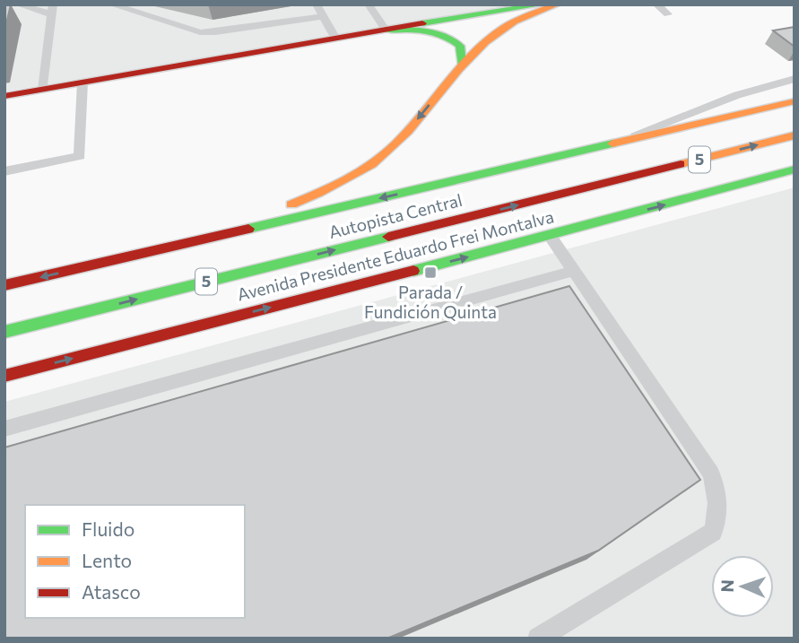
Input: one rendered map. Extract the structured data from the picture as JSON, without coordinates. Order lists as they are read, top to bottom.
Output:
{
  "streets": {
    "main road": ["5", "Autopista Central", "Avenida Presidente Eduardo Frei Montalva"]
  },
  "places": {
    "transit": ["Parada / Fundición Quinta"]
  },
  "legend": ["Fluido", "Lento", "Atasco"],
  "north": "left"
}
